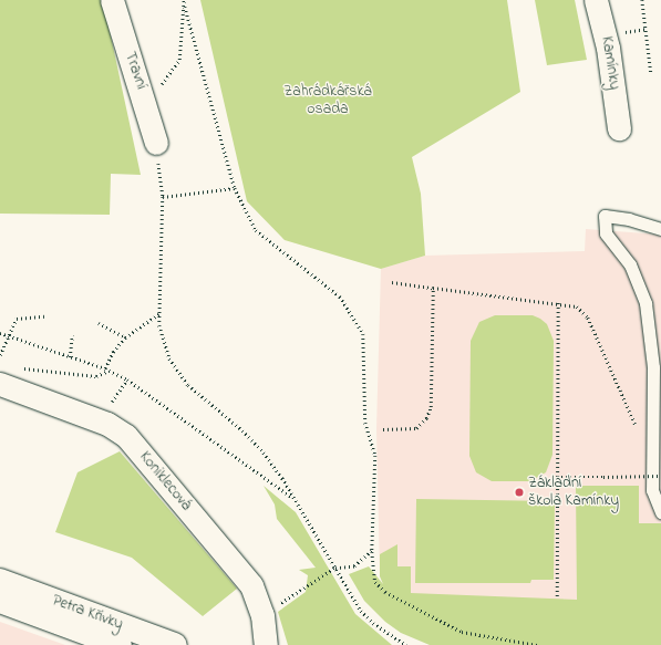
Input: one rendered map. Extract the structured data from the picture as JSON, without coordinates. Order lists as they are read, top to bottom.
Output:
{
  "streets": {
    "street": [
      "Kamínky",
      "Travní",
      "Koniklecová",
      "Petra Křivky"
    ]
  },
  "parks": ["Zahrádkářská osada"],
  "places": ["Základní škola Kamínky"]
}
